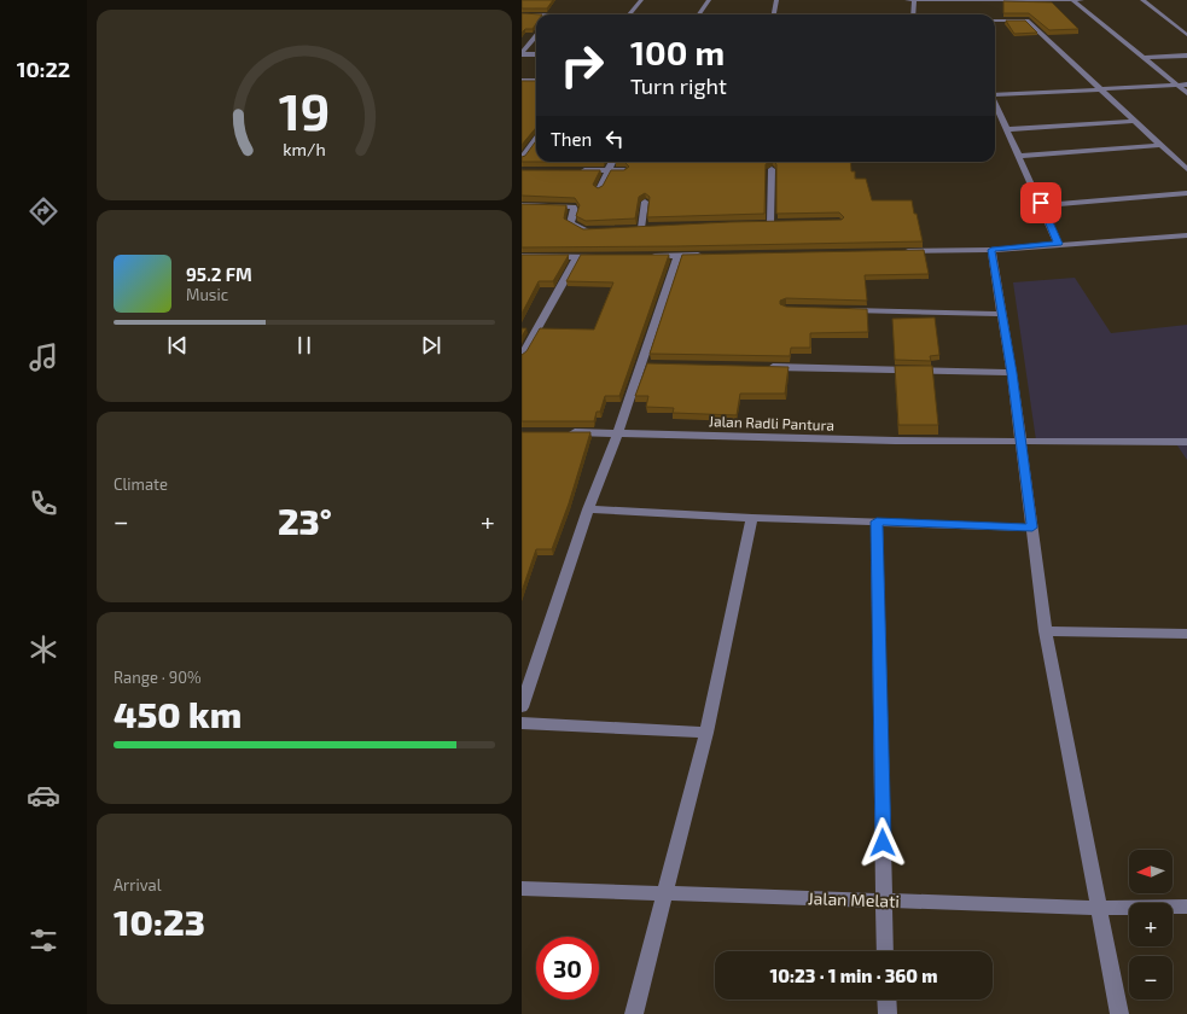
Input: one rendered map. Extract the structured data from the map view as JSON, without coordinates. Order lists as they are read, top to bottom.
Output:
{
  "streets": {
    "street": ["Jalan Radli Pantura", "Jalan Melati"]
  },
  "north": "left",
  "page": {
    "tabs": "10:22",
    "turn": ["100 m", "Turn right"],
    "then": "Then",
    "song": ["95.2 FM", "Music"],
    "tile": [
      "Climate",
      ["Range · 90%", "450 km"],
      ["Arrival", "10:23"]
    ],
    "heat": ["−", "23°", "+"],
    "map_buttons": ["+", "−"],
    "limit": "30",
    "trip": "10:23 · 1 min · 360 m",
    "gauge": ["19", "km/h"]
  }
}
